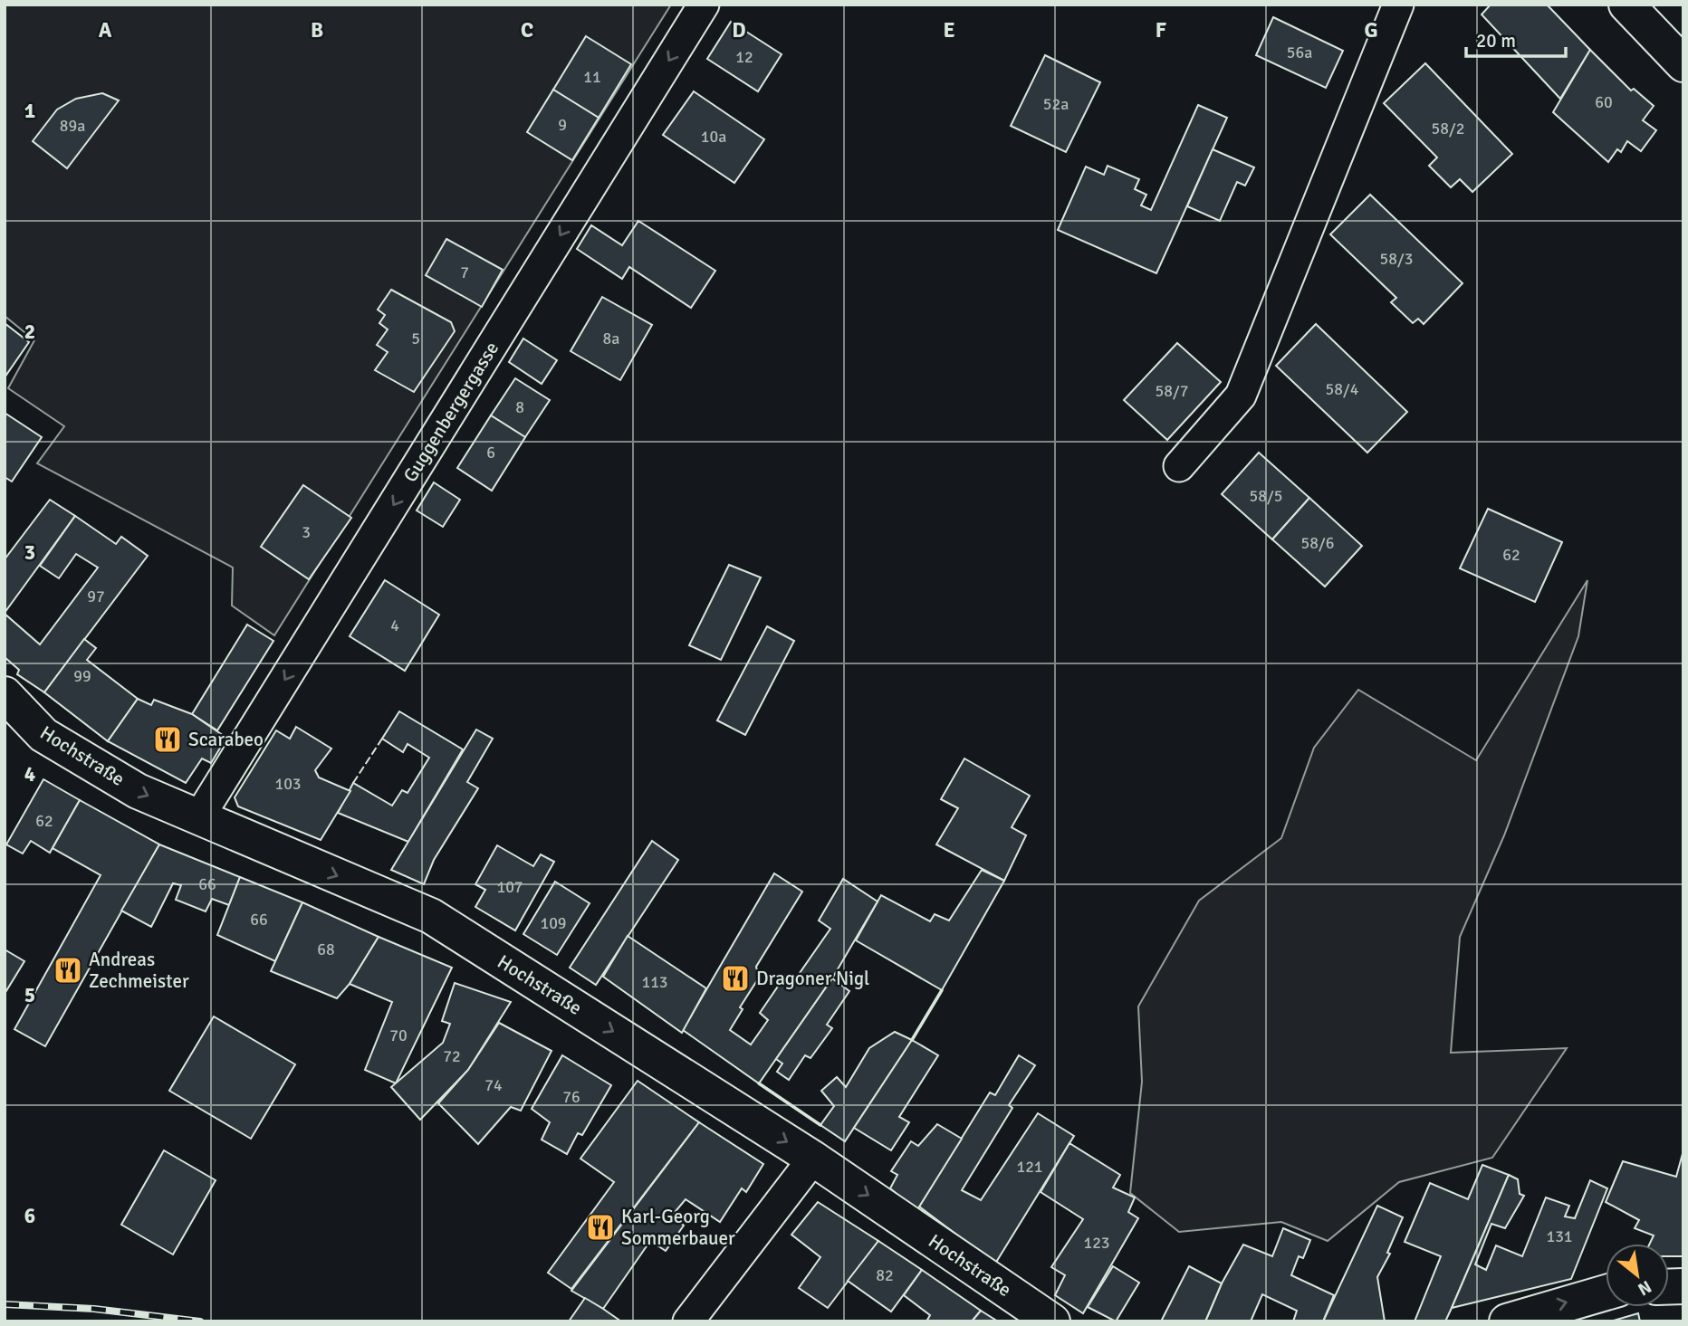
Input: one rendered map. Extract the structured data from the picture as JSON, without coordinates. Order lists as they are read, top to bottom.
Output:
{
  "streets": {
    "main road": ["Hochstraße"],
    "street": ["Guggenbergergasse"]
  },
  "crossings": [
    ["Guggenbergergasse", "Hochstraße"]
  ],
  "one_way": ["Guggenbergergasse", "Hochstraße"],
  "places": {
    "restaurant": [
      "Scarabeo",
      "Andreas Zechmeister",
      "Dragoner Nigl",
      "Karl-Georg Sommerbauer"
    ]
  },
  "house_numbers": [
    "56a",
    "12",
    "11",
    "60",
    "52a",
    "9",
    "89a",
    "58/2",
    "10a",
    "58/3",
    "7",
    "5",
    "8a",
    "58/4",
    "58/7",
    "8",
    "6",
    "58/5",
    "3",
    "58/6",
    "62",
    "97",
    "4",
    "99",
    "103",
    "62",
    "66",
    "107",
    "66",
    "109",
    "68",
    "113",
    "70",
    "72",
    "74",
    "76",
    "121",
    "131",
    "123",
    "82"
  ],
  "scale_bar": "20 m",
  "north": "bottom right",
  "grid": {
    "columns": [
      "A",
      "B",
      "C",
      "D",
      "E",
      "F",
      "G"
    ],
    "rows": [
      "1",
      "2",
      "3",
      "4",
      "5",
      "6"
    ]
  }
}
